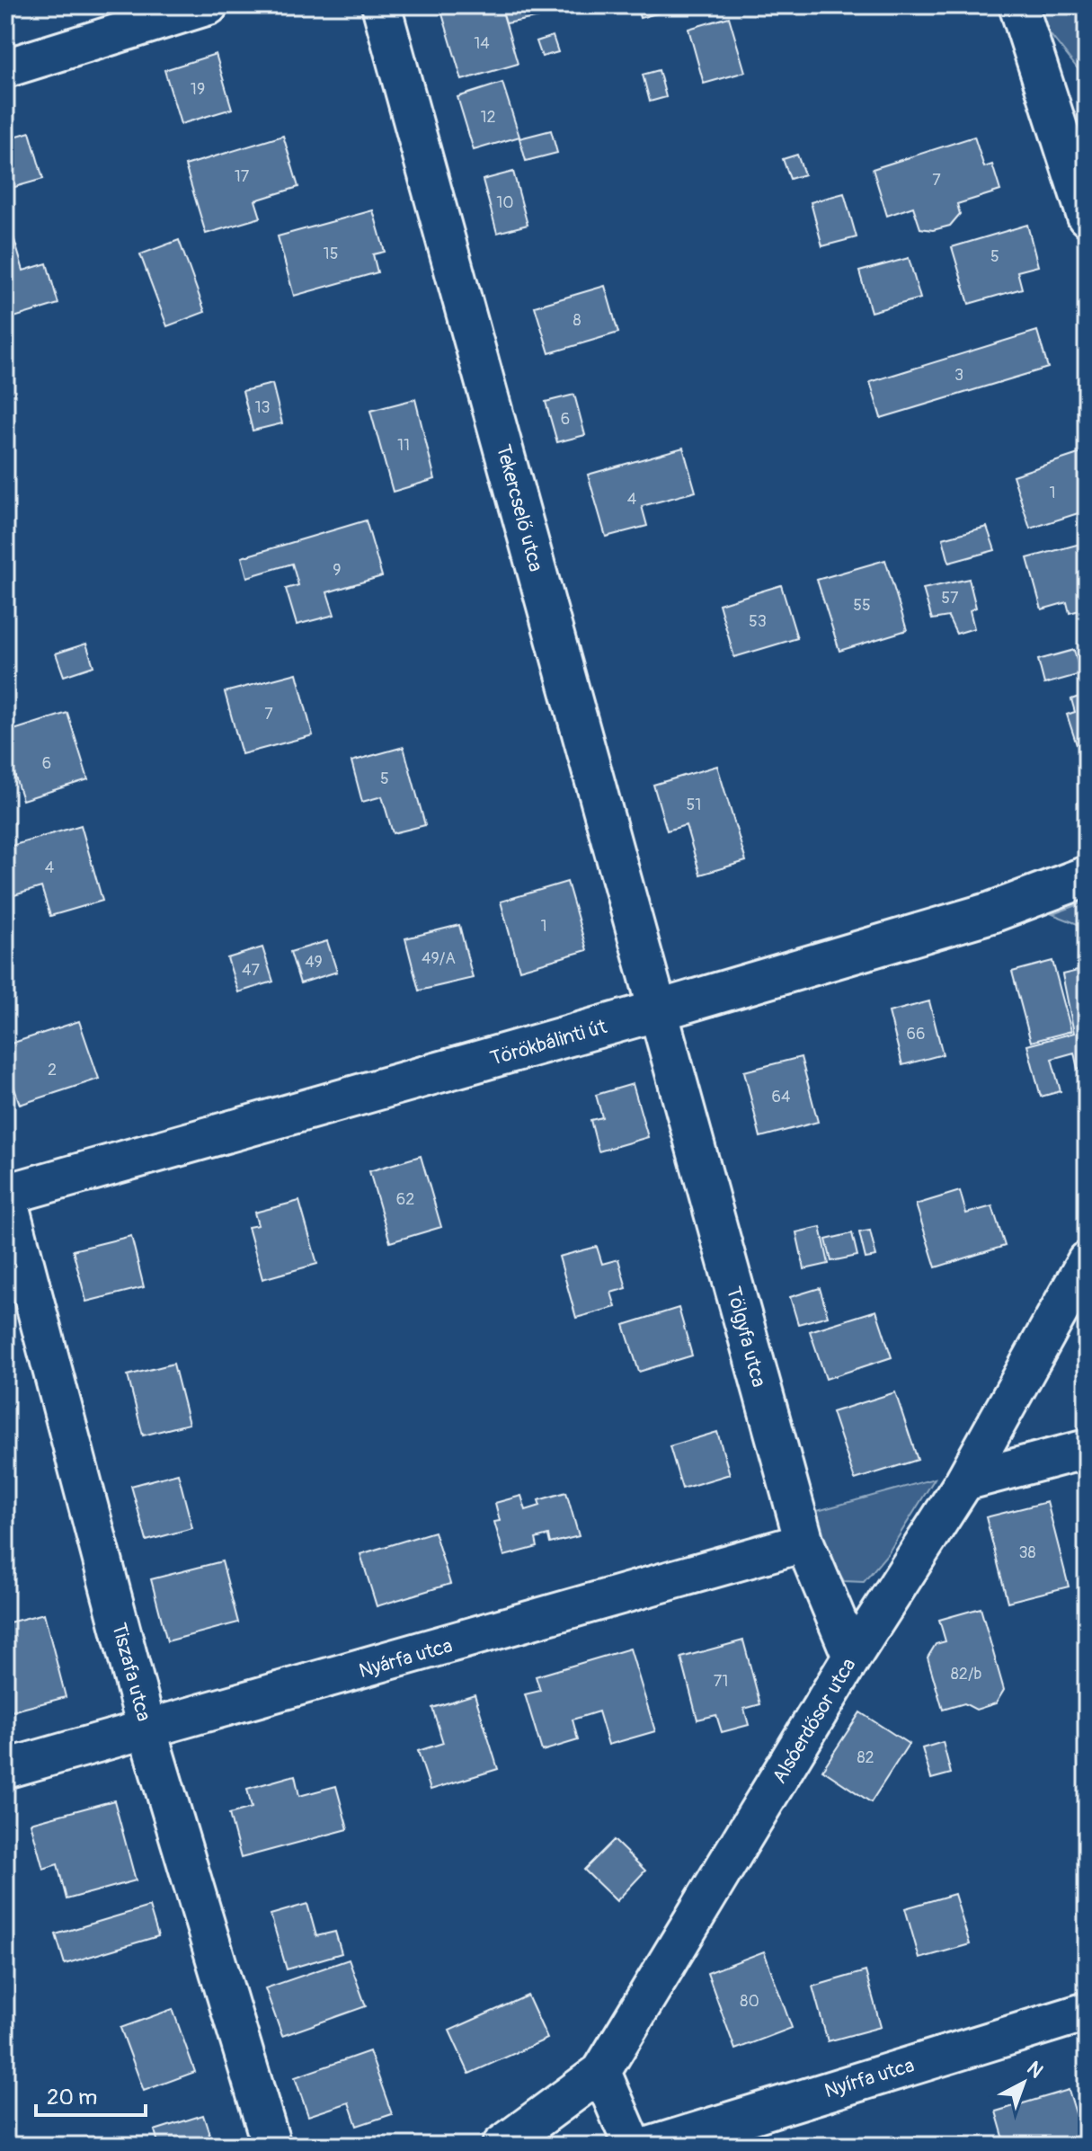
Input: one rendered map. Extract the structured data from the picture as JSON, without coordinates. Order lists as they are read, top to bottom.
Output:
{
  "streets": {
    "main road": ["Törökbálinti út"],
    "street": [
      "Tekercselő utca",
      "Tölgyfa utca",
      "Nyárfa utca",
      "Tiszafa utca",
      "Alsóerdősor utca",
      "Nyírfa utca"
    ]
  },
  "crossings": [
    ["Tekercselő utca", "Törökbálinti út"],
    ["Tekercselő utca", "Tölgyfa utca"],
    ["Törökbálinti út", "Tölgyfa utca"],
    ["Törökbálinti út", "Tiszafa utca"],
    ["Tölgyfa utca", "Nyárfa utca"],
    ["Tölgyfa utca", "Alsóerdősor utca"],
    ["Nyárfa utca", "Tiszafa utca"]
  ],
  "house_numbers": [
    "14",
    "19",
    "12",
    "17",
    "7",
    "10",
    "15",
    "5",
    "8",
    "3",
    "13",
    "6",
    "11",
    "1",
    "4",
    "9",
    "57",
    "55",
    "53",
    "7",
    "6",
    "5",
    "51",
    "4",
    "1",
    "49/A",
    "49",
    "47",
    "66",
    "2",
    "64",
    "62",
    "38",
    "82/b",
    "71",
    "82",
    "80"
  ],
  "scale_bar": "20 m",
  "north": "top right"
}
